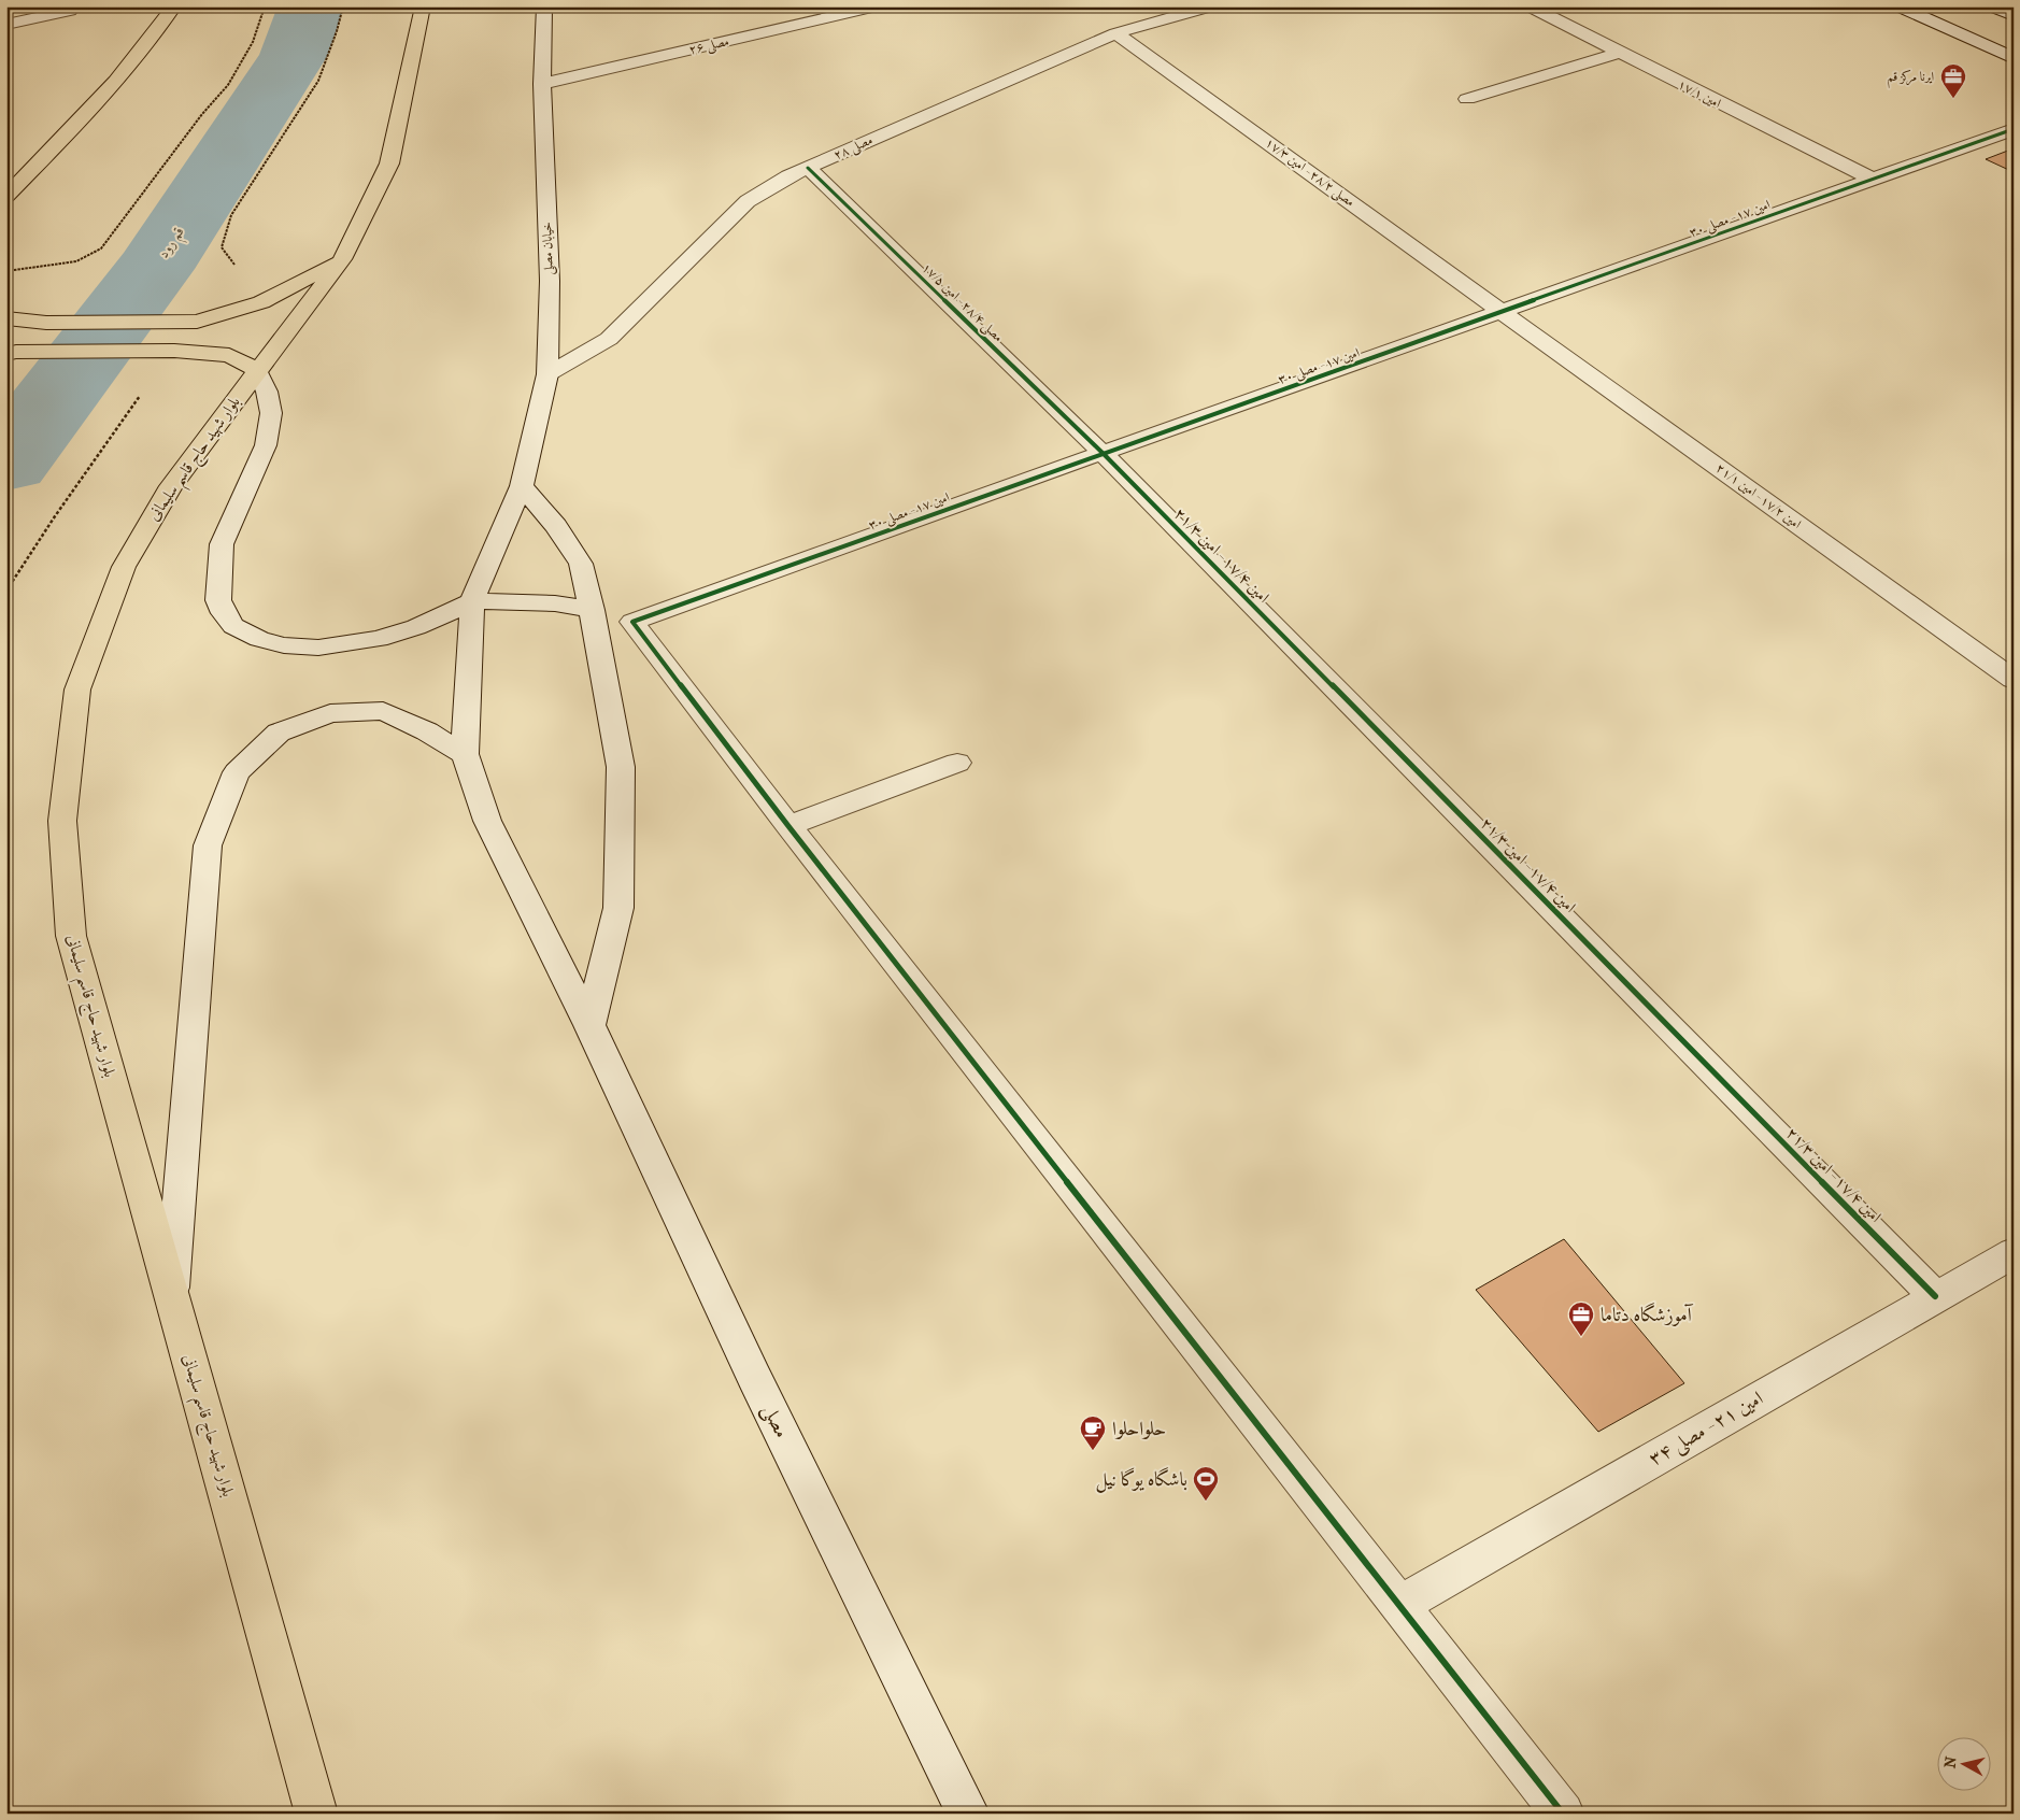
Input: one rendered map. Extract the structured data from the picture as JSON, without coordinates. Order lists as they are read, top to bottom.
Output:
{
  "streets": {
    "main road": ["بلوار شهید حاج قاسم سلیمانی"],
    "street": [
      "مصلی ۲۶",
      "امین ۱۷/۱",
      "مصلی ۲۸",
      "مصلی ۲۸/۲ - امین ۱۷/۳",
      "امین ۱۷ - مصلی ۳۰",
      "خیابان مصلی",
      "مصلی ۲۸/۴ - امین ۱۷/۵",
      "امین ۱۷/۲ - امین ۲۱/۱",
      "امین ۱۷/۴ - امین ۲۱/۳",
      "مصلی",
      "امین ۲۱ - مصلی ۳۴"
    ]
  },
  "crossings": [
    ["مصلی ۲۶", "خیابان مصلی"],
    ["امین ۱۷/۱", "امین ۱۷ - مصلی ۳۰"],
    ["مصلی ۲۸", "مصلی ۲۸/۲ - امین ۱۷/۳"],
    ["مصلی ۲۸", "خیابان مصلی"],
    ["مصلی ۲۸", "مصلی ۲۸/۴ - امین ۱۷/۵"],
    ["مصلی ۲۸/۲ - امین ۱۷/۳", "امین ۱۷ - مصلی ۳۰"],
    ["مصلی ۲۸/۲ - امین ۱۷/۳", "امین ۱۷/۲ - امین ۲۱/۱"],
    ["امین ۱۷ - مصلی ۳۰", "مصلی ۲۸/۴ - امین ۱۷/۵"],
    ["امین ۱۷ - مصلی ۳۰", "امین ۱۷/۲ - امین ۲۱/۱"],
    ["امین ۱۷ - مصلی ۳۰", "امین ۱۷/۴ - امین ۲۱/۳"],
    ["مصلی ۲۸/۴ - امین ۱۷/۵", "امین ۱۷/۴ - امین ۲۱/۳"],
    ["امین ۱۷/۴ - امین ۲۱/۳", "امین ۲۱ - مصلی ۳۴"]
  ],
  "water": ["قم رود"],
  "places": {
    "office": ["ایرنا مرکز قم", "آموزشگاه دتاما"],
    "cafe": ["حلواحلوا"],
    "sports": ["باشگاه یوگا نیل"]
  },
  "north": "left"
}
